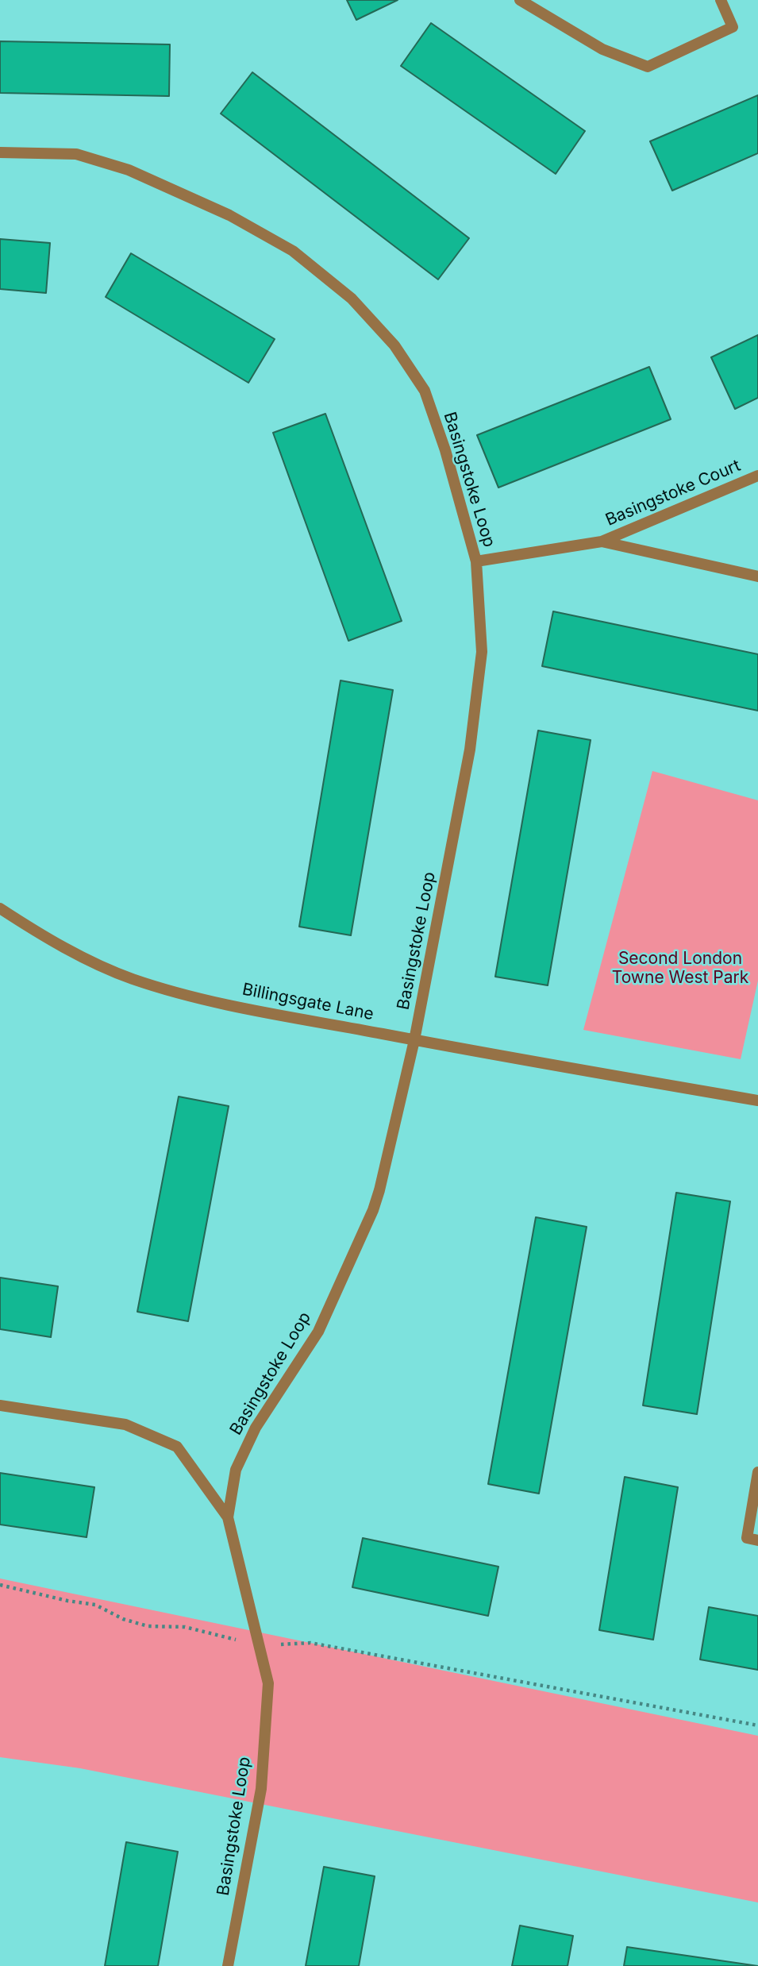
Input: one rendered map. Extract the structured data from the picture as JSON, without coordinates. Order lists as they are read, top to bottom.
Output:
{
  "streets": {
    "street": ["Basingstoke Loop", "Basingstoke Court", "Billingsgate Lane"]
  },
  "crossings": [
    ["Basingstoke Loop", "Basingstoke Court"],
    ["Basingstoke Loop", "Billingsgate Lane"]
  ],
  "parks": ["Second London Towne West Park"]
}
